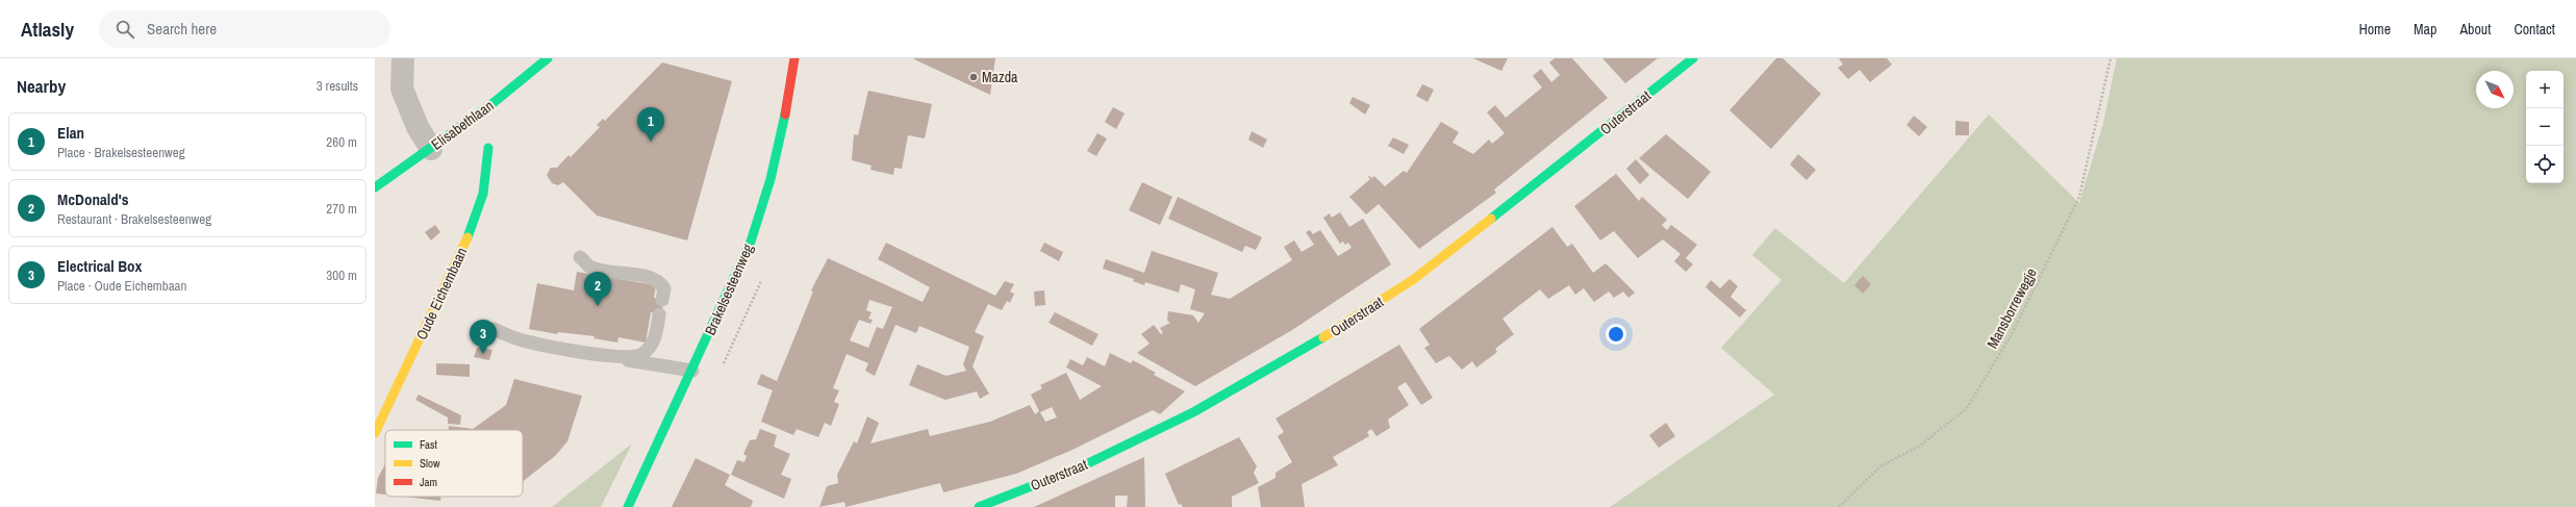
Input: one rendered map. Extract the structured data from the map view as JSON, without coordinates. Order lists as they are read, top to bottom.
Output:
{
  "streets": {
    "street": [
      "Outerstraat",
      "Elisabethlaan",
      "Brakelsesteenweg",
      "Oude Eichembaan"
    ],
    "path": ["Mansborrewegje"]
  },
  "places": ["Mazda"],
  "legend": ["Fast", "Slow", "Jam"],
  "north": "bottom right",
  "page": {
    "header": "Atlasly",
    "search": "Search here",
    "nav": [
      "Home",
      "Map",
      "About",
      "Contact"
    ],
    "heading": ["Nearby", "3 results"],
    "map_buttons": ["+", "−"],
    "pins": ["1", "2", "3"],
    "list": [
      {
        "mark": "1",
        "name": "Elan",
        "note": "Place · Brakelsesteenweg",
        "value": "260 m"
      },
      {
        "mark": "2",
        "name": "McDonald's",
        "note": "Restaurant · Brakelsesteenweg",
        "value": "270 m"
      },
      {
        "mark": "3",
        "name": "Electrical Box",
        "note": "Place · Oude Eichembaan",
        "value": "300 m"
      }
    ]
  }
}
